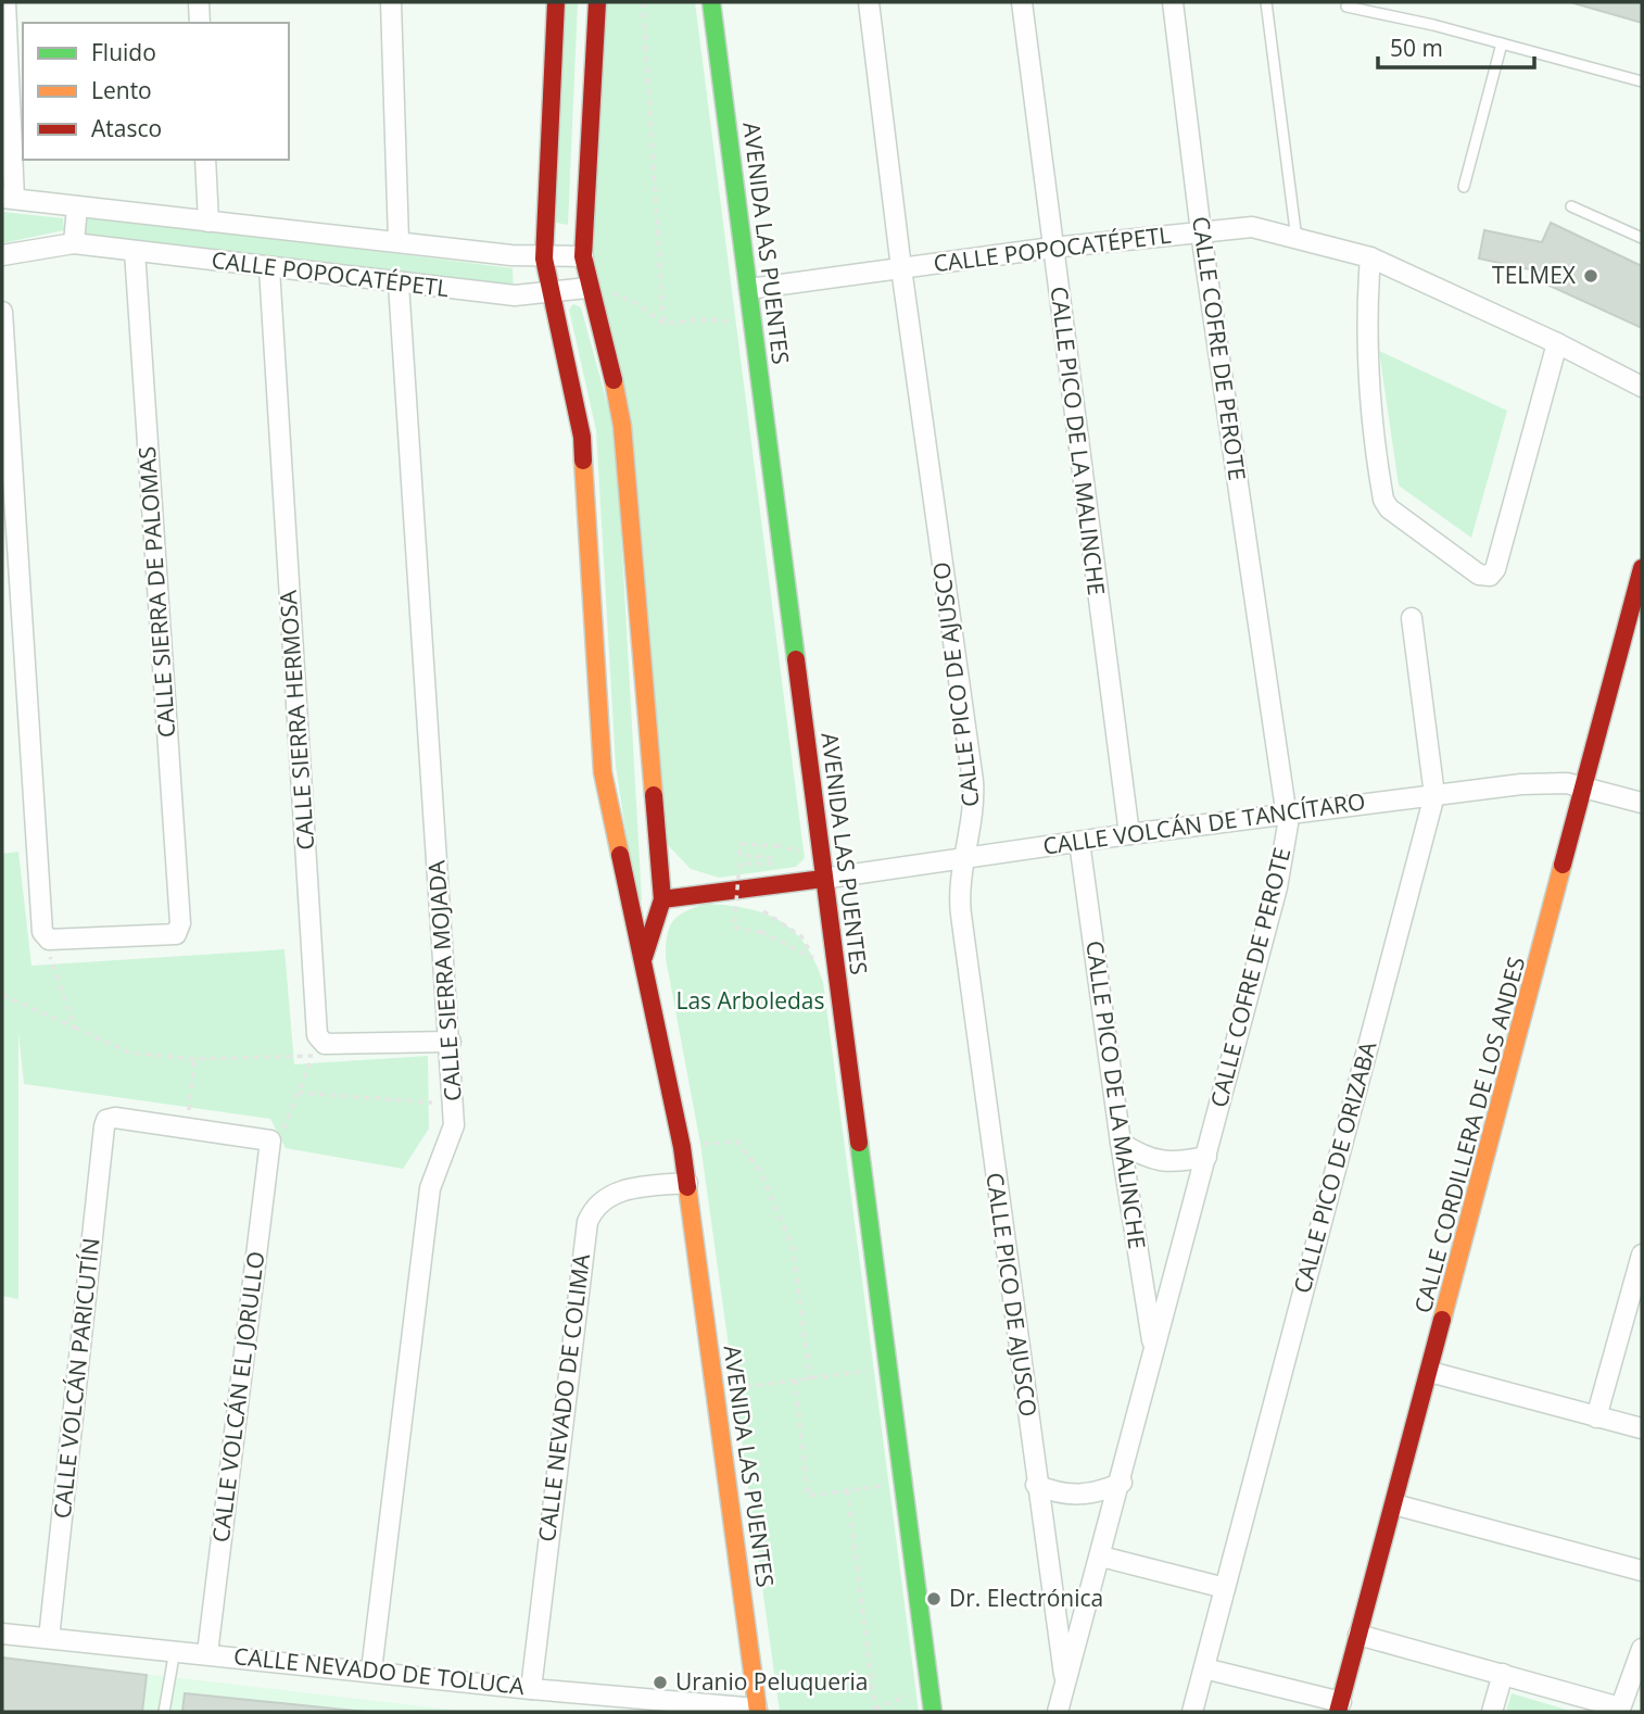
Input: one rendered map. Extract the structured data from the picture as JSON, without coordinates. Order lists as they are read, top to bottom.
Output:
{
  "streets": {
    "street": [
      "AVENIDA LAS PUENTES",
      "CALLE POPOCATÉPETL",
      "CALLE COFRE DE PEROTE",
      "CALLE PICO DE LA MALINCHE",
      "CALLE SIERRA DE PALOMAS",
      "CALLE PICO DE AJUSCO",
      "CALLE SIERRA HERMOSA",
      "CALLE VOLCÁN DE TANCÍTARO",
      "CALLE SIERRA MOJADA",
      "CALLE CORDILLERA DE LOS ANDES",
      "CALLE PICO DE ORIZABA",
      "CALLE VOLCÁN PARICUTÍN",
      "CALLE VOLCÁN EL JORULLO",
      "CALLE NEVADO DE COLIMA",
      "CALLE NEVADO DE TOLUCA"
    ]
  },
  "crossings": [
    ["AVENIDA LAS PUENTES", "CALLE POPOCATÉPETL"],
    ["AVENIDA LAS PUENTES", "CALLE VOLCÁN DE TANCÍTARO"],
    ["AVENIDA LAS PUENTES", "CALLE NEVADO DE COLIMA"],
    ["AVENIDA LAS PUENTES", "CALLE NEVADO DE TOLUCA"],
    ["CALLE POPOCATÉPETL", "CALLE COFRE DE PEROTE"],
    ["CALLE POPOCATÉPETL", "CALLE PICO DE LA MALINCHE"],
    ["CALLE POPOCATÉPETL", "CALLE SIERRA DE PALOMAS"],
    ["CALLE POPOCATÉPETL", "CALLE PICO DE AJUSCO"],
    ["CALLE POPOCATÉPETL", "CALLE SIERRA HERMOSA"],
    ["CALLE POPOCATÉPETL", "CALLE SIERRA MOJADA"],
    ["CALLE COFRE DE PEROTE", "CALLE PICO DE LA MALINCHE"],
    ["CALLE COFRE DE PEROTE", "CALLE PICO DE AJUSCO"],
    ["CALLE COFRE DE PEROTE", "CALLE VOLCÁN DE TANCÍTARO"],
    ["CALLE PICO DE LA MALINCHE", "CALLE VOLCÁN DE TANCÍTARO"],
    ["CALLE PICO DE AJUSCO", "CALLE VOLCÁN DE TANCÍTARO"],
    ["CALLE VOLCÁN DE TANCÍTARO", "CALLE CORDILLERA DE LOS ANDES"],
    ["CALLE VOLCÁN DE TANCÍTARO", "CALLE PICO DE ORIZABA"],
    ["CALLE SIERRA MOJADA", "CALLE NEVADO DE TOLUCA"],
    ["CALLE VOLCÁN PARICUTÍN", "CALLE NEVADO DE TOLUCA"],
    ["CALLE VOLCÁN EL JORULLO", "CALLE NEVADO DE TOLUCA"],
    ["CALLE NEVADO DE COLIMA", "CALLE NEVADO DE TOLUCA"]
  ],
  "parks": ["Las Arboledas"],
  "places": ["TELMEX", "Dr. Electrónica", "Uranio Peluqueria"],
  "legend": ["Fluido", "Lento", "Atasco"],
  "scale_bar": "50 m"
}
